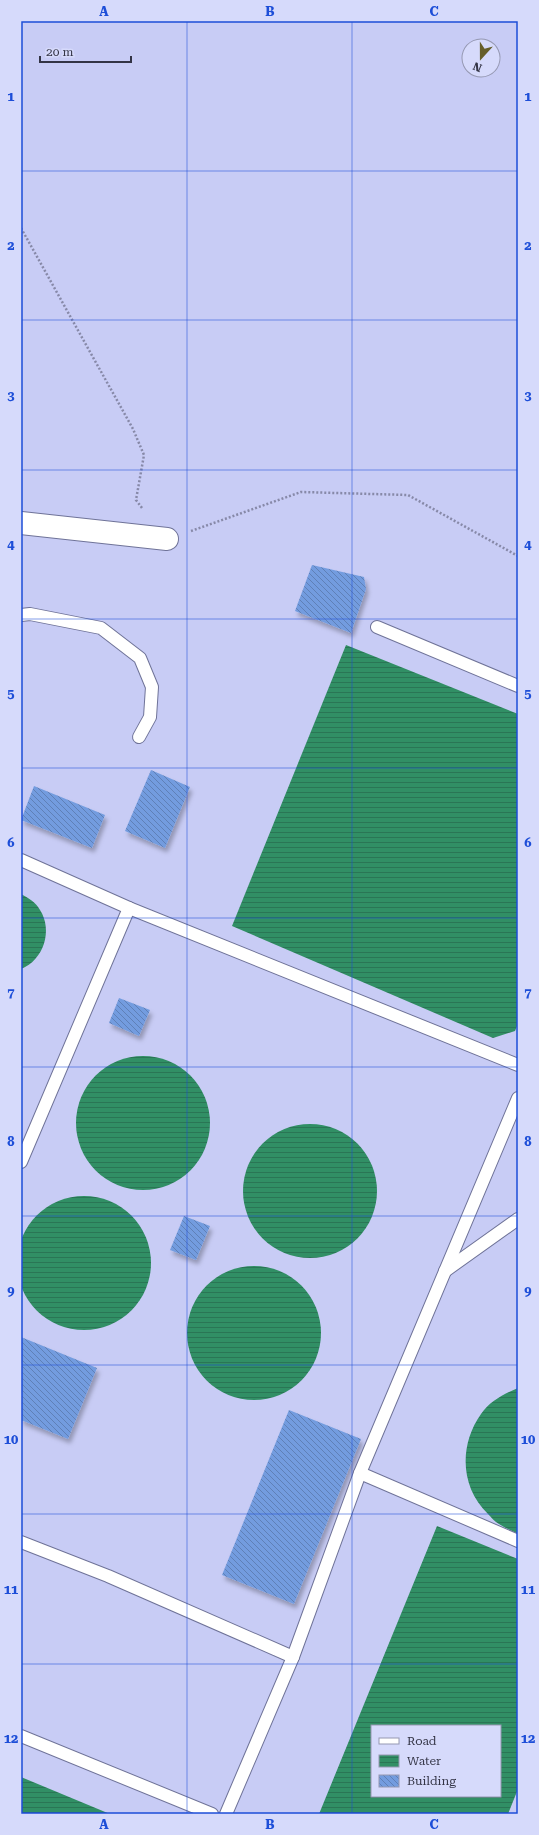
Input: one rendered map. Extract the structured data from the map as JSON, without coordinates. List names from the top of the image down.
{
  "legend": ["Road", "Water", "Building"],
  "scale_bar": "20 m",
  "north": "bottom",
  "grid": {
    "columns": ["A", "B", "C"],
    "rows": [
      "1",
      "2",
      "3",
      "4",
      "5",
      "6",
      "7",
      "8",
      "9",
      "10",
      "11",
      "12"
    ]
  }
}
